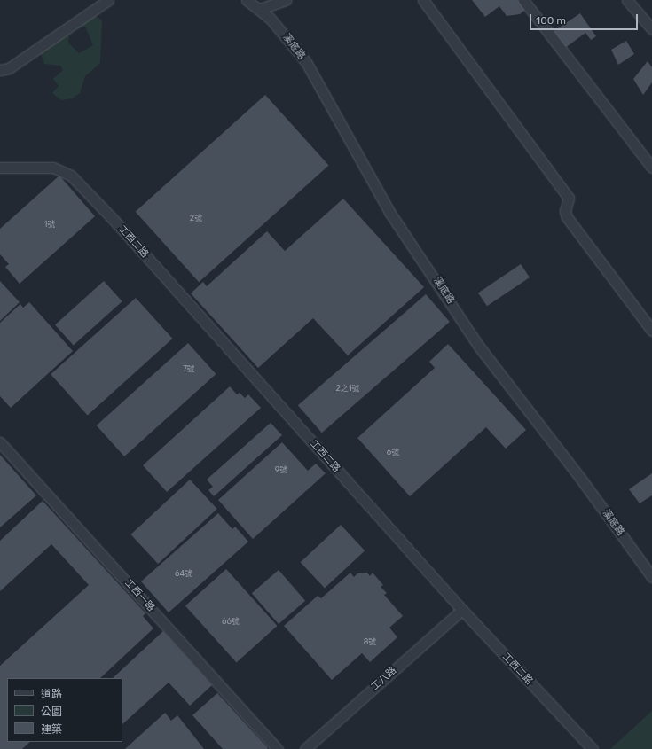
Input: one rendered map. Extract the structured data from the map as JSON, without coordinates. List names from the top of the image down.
{
  "streets": {
    "street": [
      "溪底路",
      "工西二路",
      "工西一路",
      "工八路"
    ]
  },
  "crossings": [
    ["工西二路", "工八路"]
  ],
  "house_numbers": [
    "2號",
    "1號",
    "7號",
    "2之1號",
    "6號",
    "9號",
    "64號",
    "66號",
    "8號"
  ],
  "legend": ["道路", "公園", "建築"],
  "scale_bar": "100 m"
}
